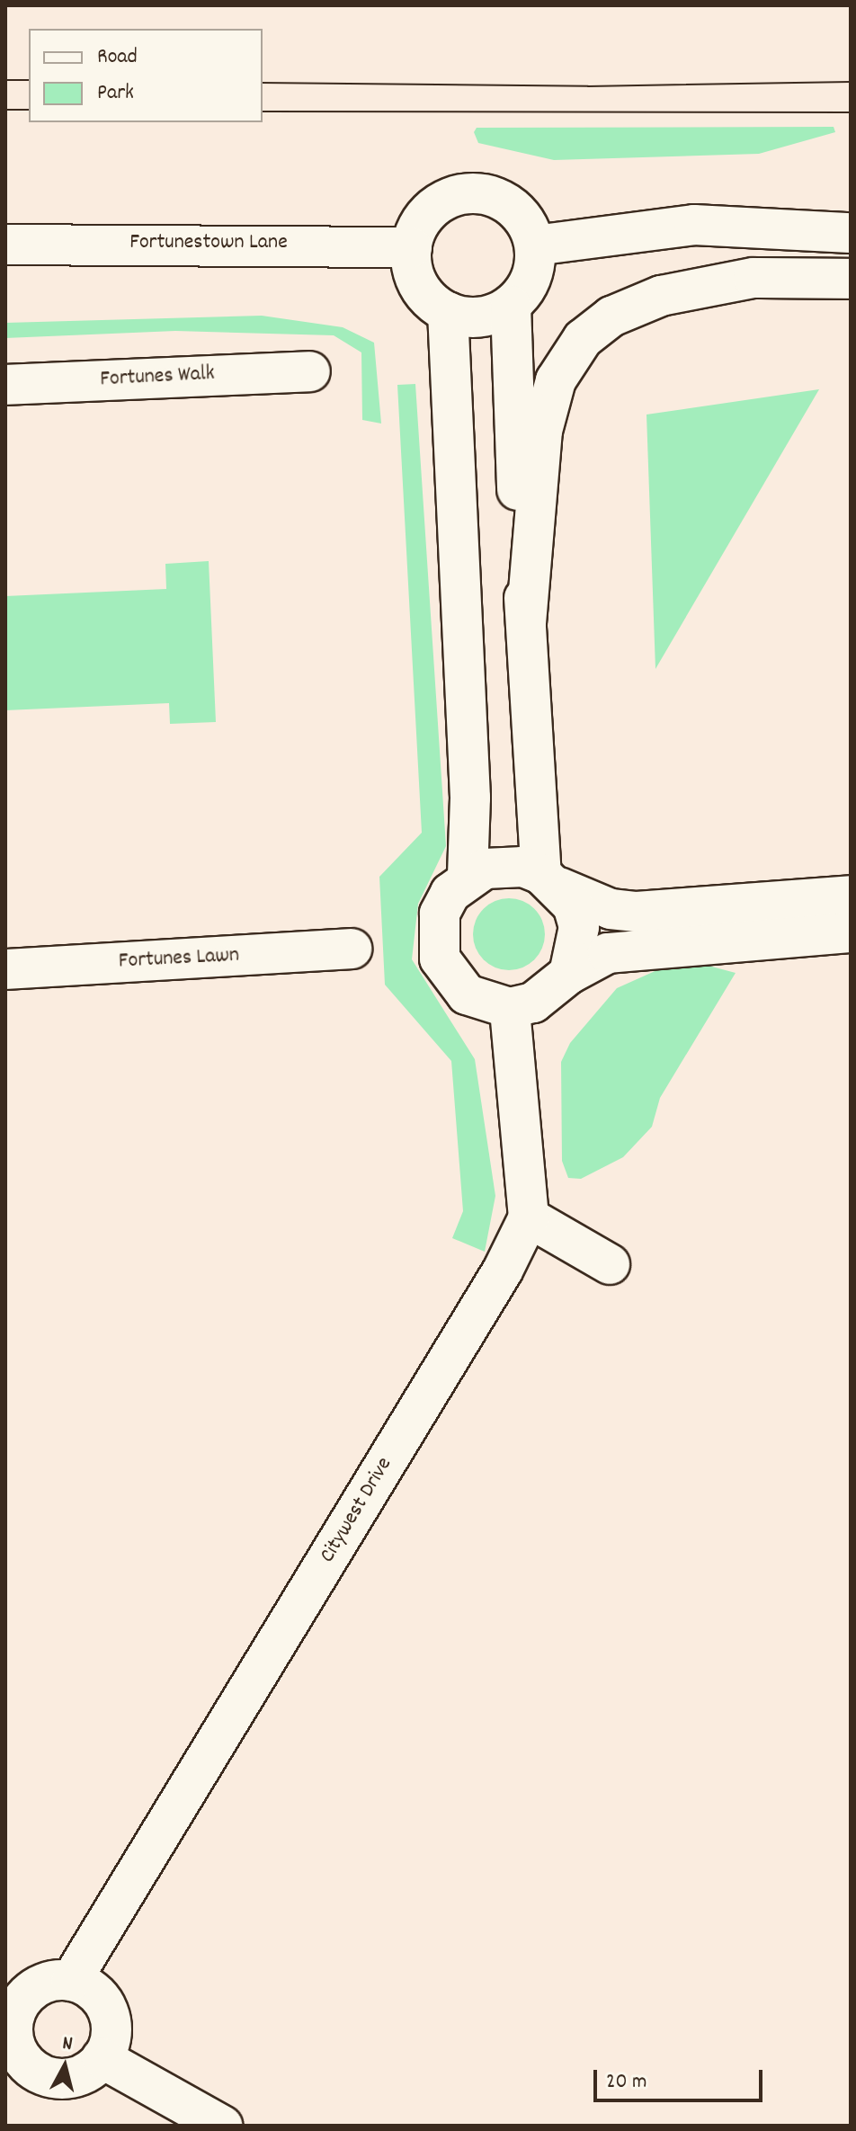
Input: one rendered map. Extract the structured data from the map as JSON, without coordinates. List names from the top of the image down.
{
  "streets": {
    "street": [
      "Fortunestown Lane",
      "Fortunes Walk",
      "Fortunes Lawn",
      "Citywest Drive"
    ]
  },
  "legend": ["Road", "Park"],
  "scale_bar": "20 m",
  "north": "top"
}
